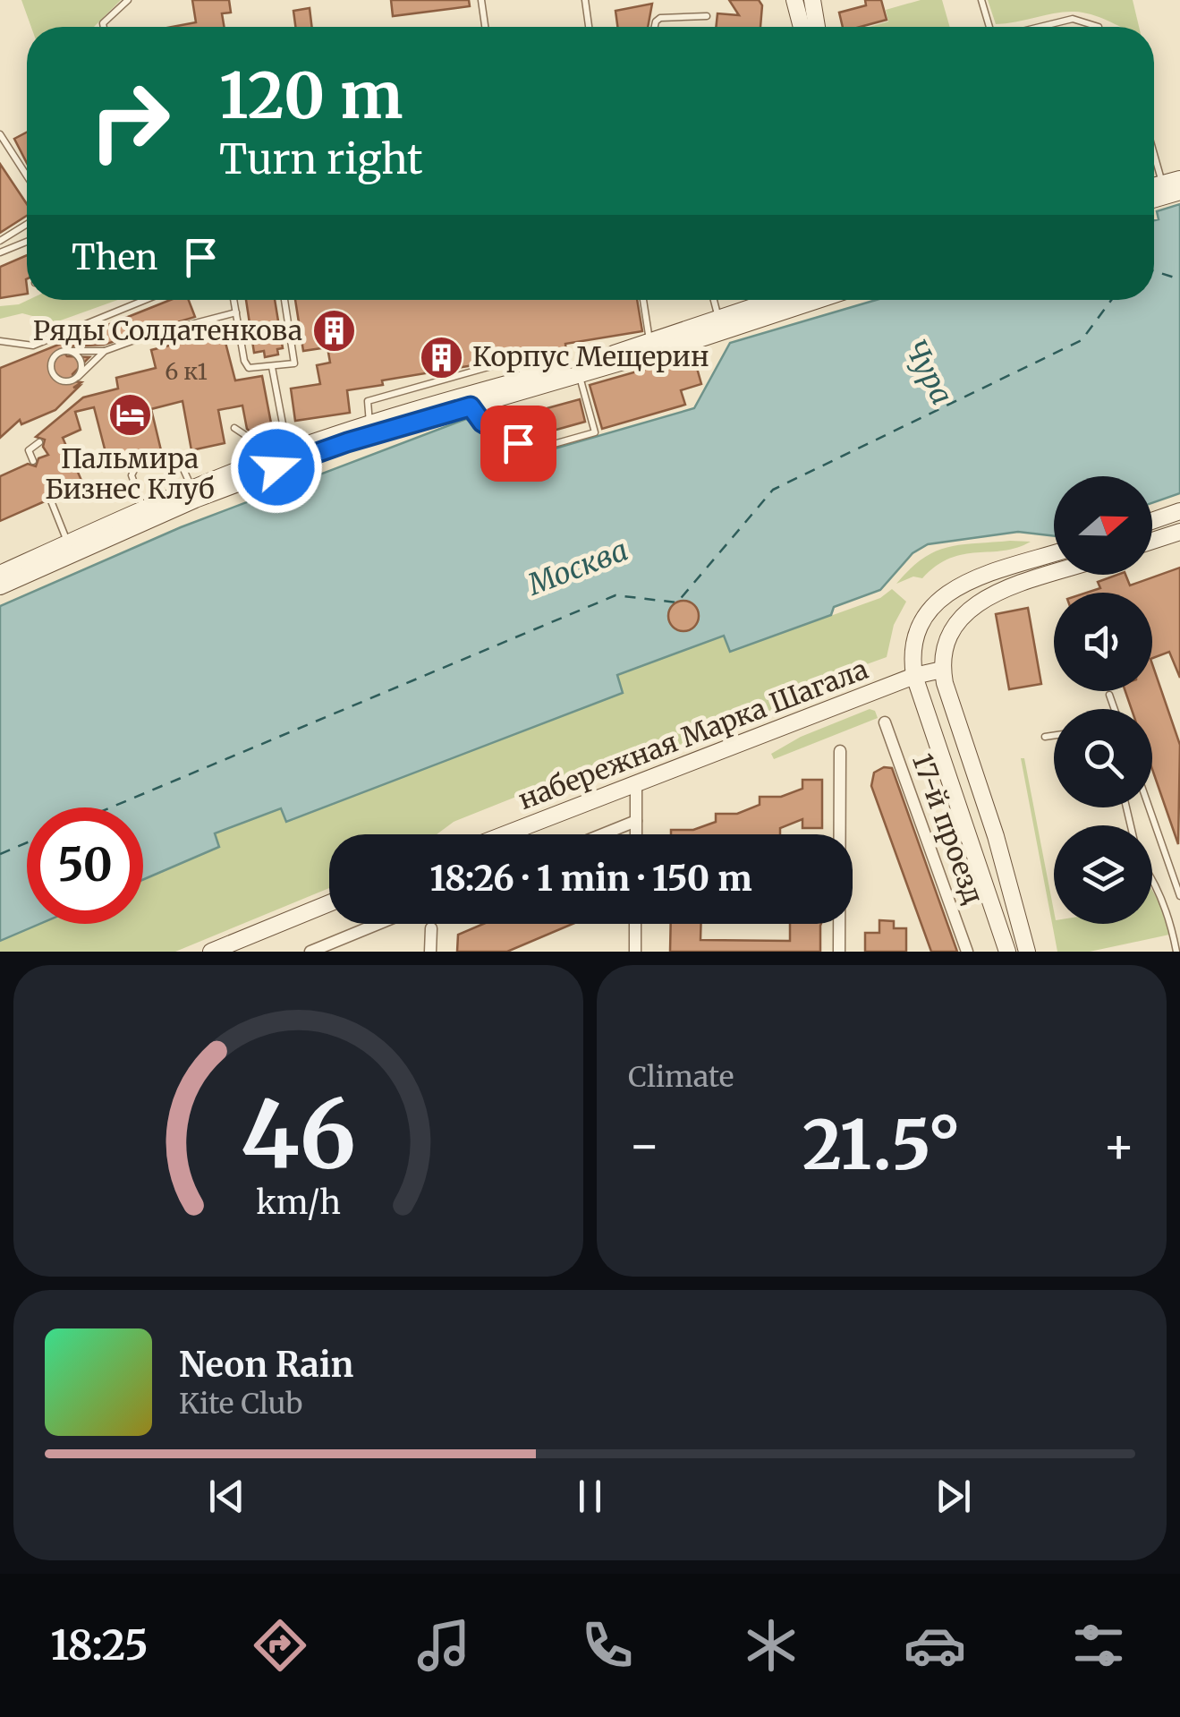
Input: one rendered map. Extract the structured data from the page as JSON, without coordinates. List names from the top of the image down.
{
  "streets": {
    "main road": ["набережная Марка Шагала"],
    "street": ["17-й проезд"]
  },
  "water": ["Чура", "Москва"],
  "places": {
    "building": ["Ряды Солдатенкова", "Корпус Мещерин"],
    "hotel": ["Пальмира Бизнес Клуб"]
  },
  "house_numbers": ["6 к1"],
  "north": "right",
  "page": {
    "turn": ["120 m", "Turn right"],
    "then": "Then",
    "limit": "50",
    "trip": "18:26 · 1 min · 150 m",
    "tile": "Climate",
    "heat": ["−", "21.5°", "+"],
    "song": ["Neon Rain", "Kite Club"],
    "tabs": "18:25",
    "gauge": ["46", "km/h"]
  }
}
